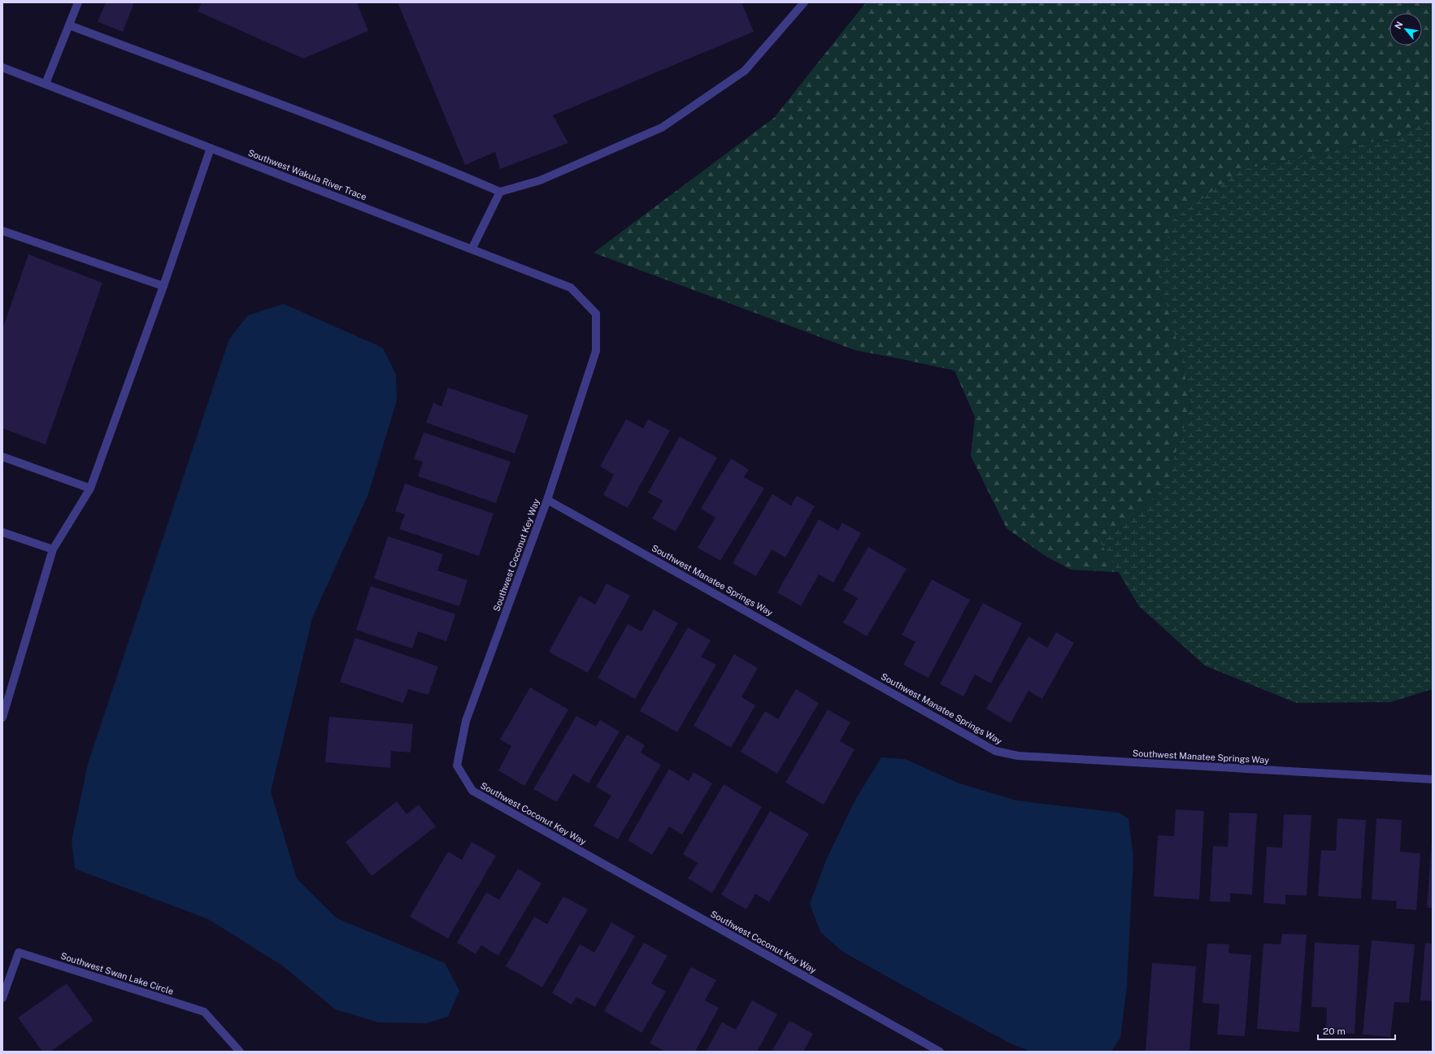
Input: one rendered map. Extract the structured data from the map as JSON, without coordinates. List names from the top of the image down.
{
  "streets": {
    "street": [
      "Southwest Wakula River Trace",
      "Southwest Coconut Key Way",
      "Southwest Manatee Springs Way",
      "Southwest Swan Lake Circle"
    ]
  },
  "crossings": [
    ["Southwest Wakula River Trace", "Southwest Coconut Key Way"],
    ["Southwest Coconut Key Way", "Southwest Manatee Springs Way"]
  ],
  "scale_bar": "20 m",
  "north": "top left"
}
